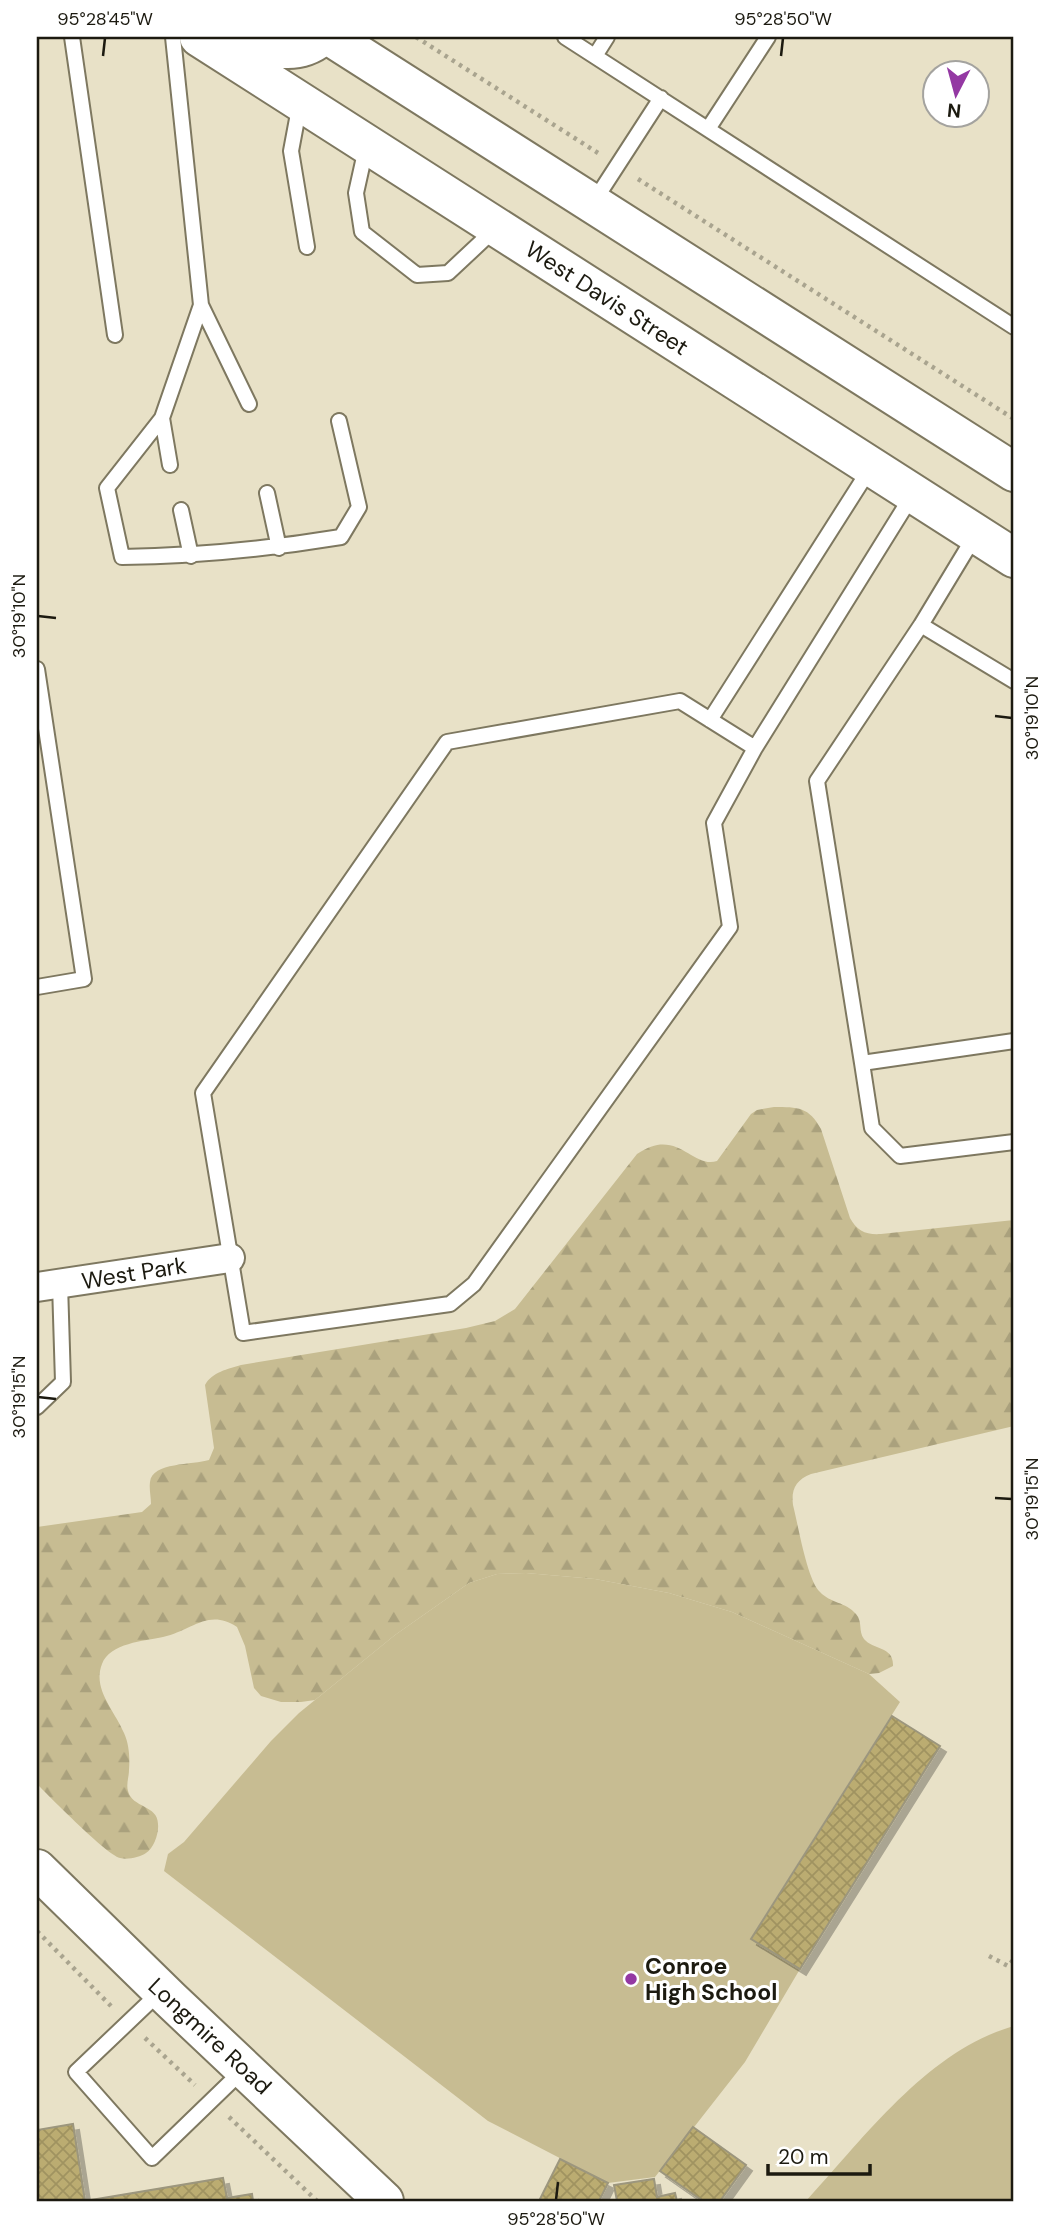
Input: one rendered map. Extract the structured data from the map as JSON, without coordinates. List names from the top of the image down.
{
  "streets": {
    "main road": ["West Davis Street", "Longmire Road"],
    "street": ["West Park"]
  },
  "places": ["Conroe High School"],
  "scale_bar": "20 m",
  "north": "bottom",
  "coordinates": [
    "95°28'45\"W",
    "95°28'50\"W",
    "30°19'10\"N",
    "30°19'15\"N"
  ]
}
